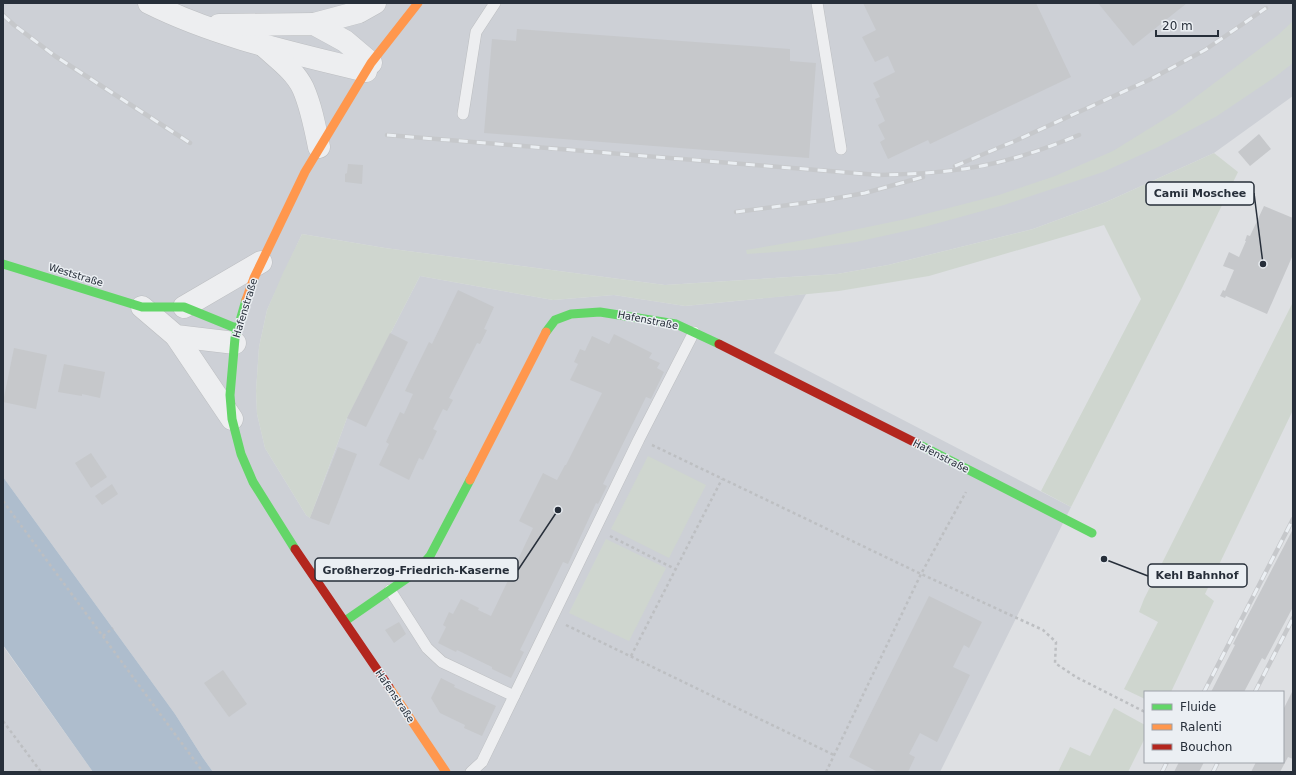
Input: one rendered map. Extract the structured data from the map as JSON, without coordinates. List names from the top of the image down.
{
  "streets": {
    "street": ["Weststraße", "Hafenstraße"]
  },
  "places": ["Camii Moschee", "Großherzog-Friedrich-Kaserne", "Kehl Bahnhof"],
  "legend": ["Fluide", "Ralenti", "Bouchon"],
  "scale_bar": "20 m"
}
